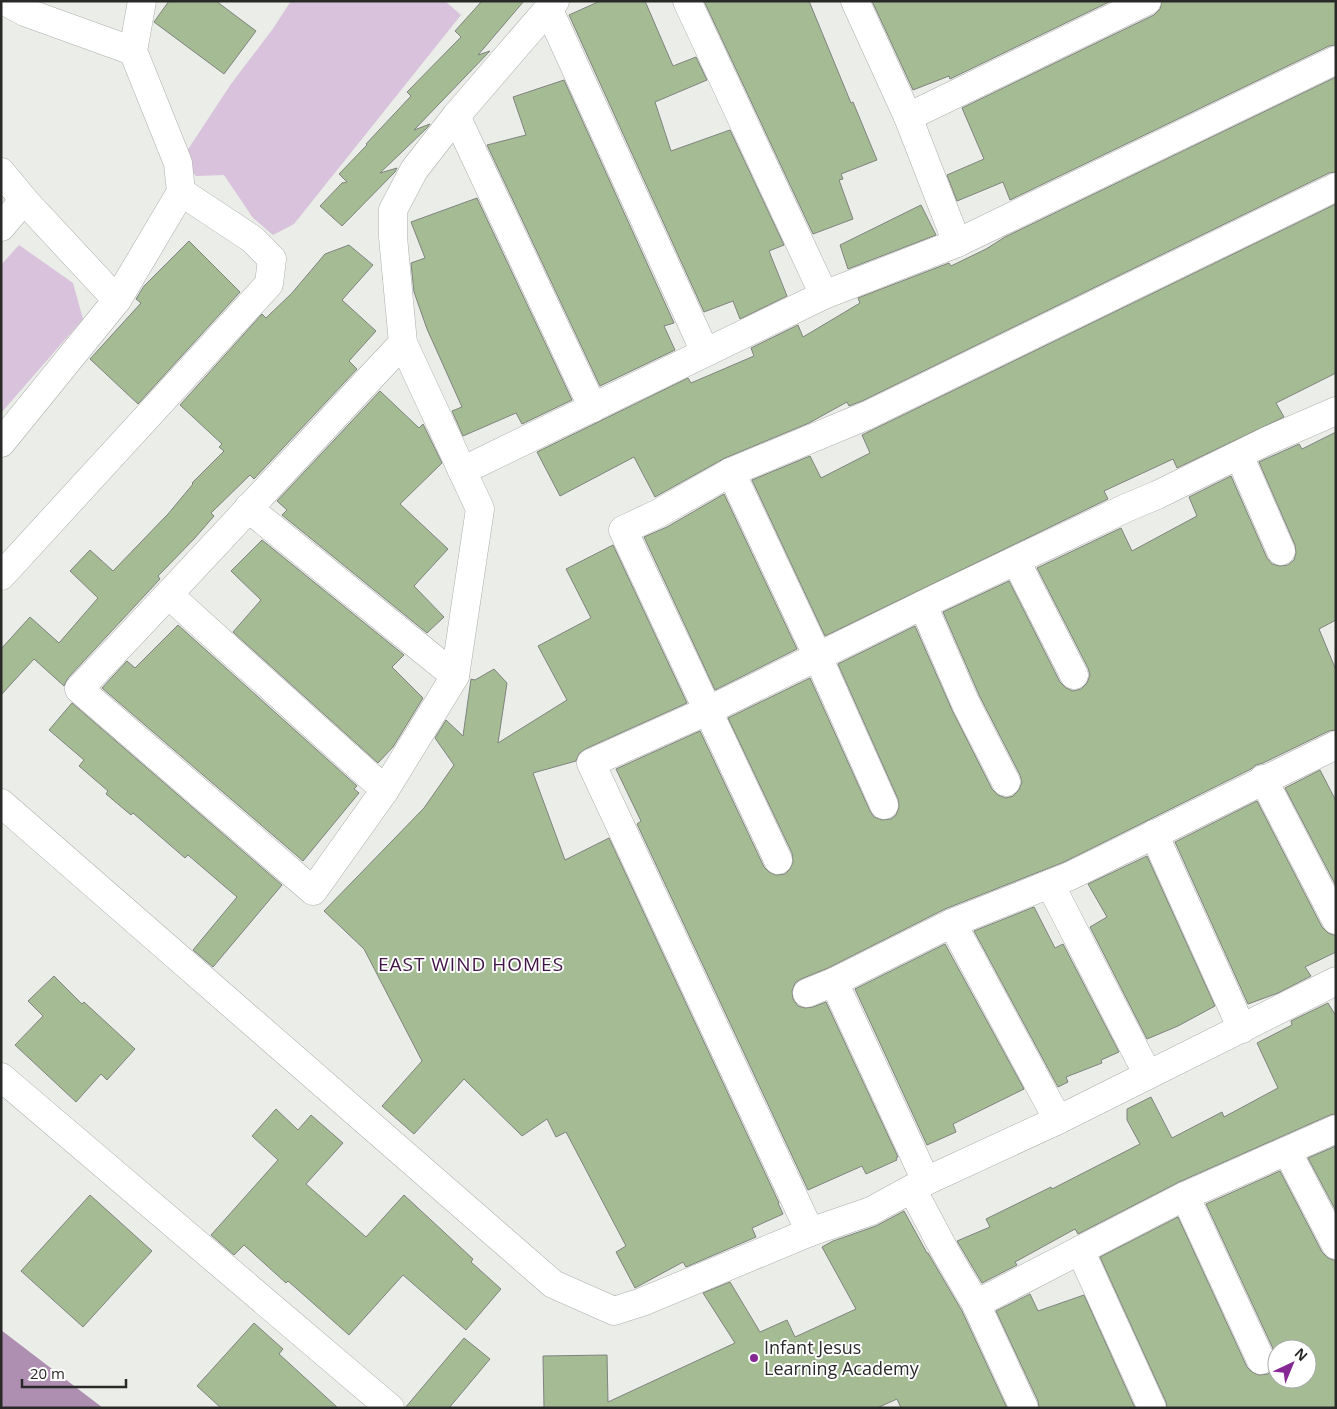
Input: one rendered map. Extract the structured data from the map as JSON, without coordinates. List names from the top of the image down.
{
  "districts": ["EAST WIND HOMES"],
  "places": ["Infant Jesus Learning Academy"],
  "scale_bar": "20 m",
  "north": "top right"
}
